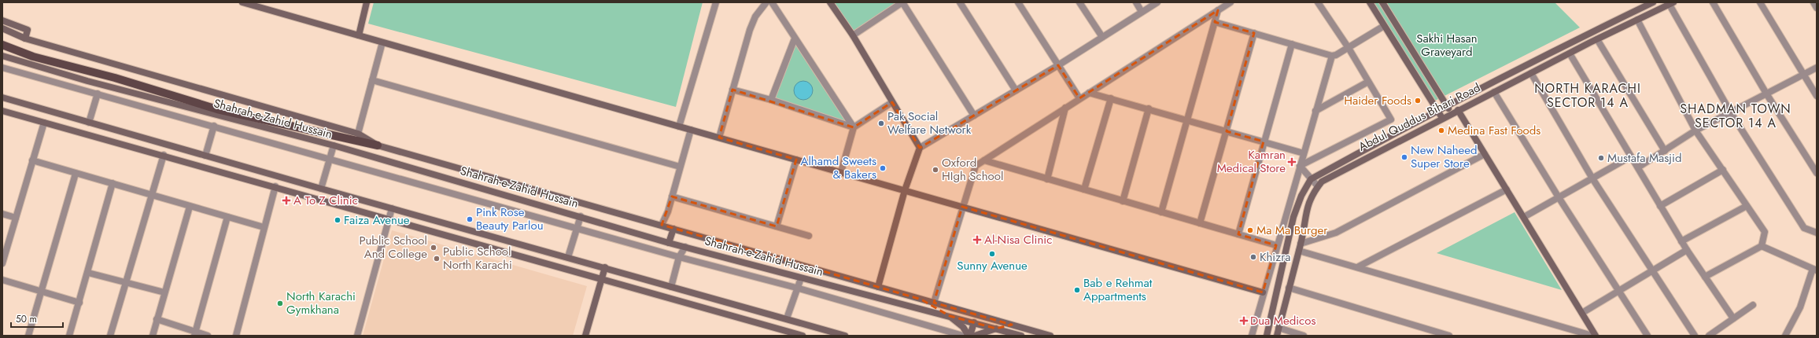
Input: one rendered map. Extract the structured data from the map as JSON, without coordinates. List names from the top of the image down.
{
  "streets": {
    "street": ["Abdul Quddus Bihari Road", "Shahrah-e-Zahid Hussain"]
  },
  "districts": ["NORTH KARACHI SECTOR 14 A", "SHADMAN TOWN SECTOR 14 A"],
  "parks": ["Sakhi Hasan Graveyard"],
  "places": {
    "other": [
      "Haider Foods",
      "Pak Social Welfare Network",
      "Medina Fast Foods",
      "New Naheed Super Store",
      "Mustafa Masjid",
      "Alhamd Sweets & Bakers",
      "Oxford HIgh School",
      "Pink Rose Beauty Parlou",
      "Faiza Avenue",
      "Ma Ma Burger",
      "Public School And College",
      "Sunny Avenue",
      "Khizra",
      "Public School North Karachi",
      "Bab e Rehmat Appartments",
      "North Karachi Gymkhana"
    ],
    "health": [
      "Kamran Medical Store",
      "A To Z Clinic",
      "Al-Nisa Clinic",
      "Dua Medicos"
    ]
  },
  "scale_bar": "50 m"
}
